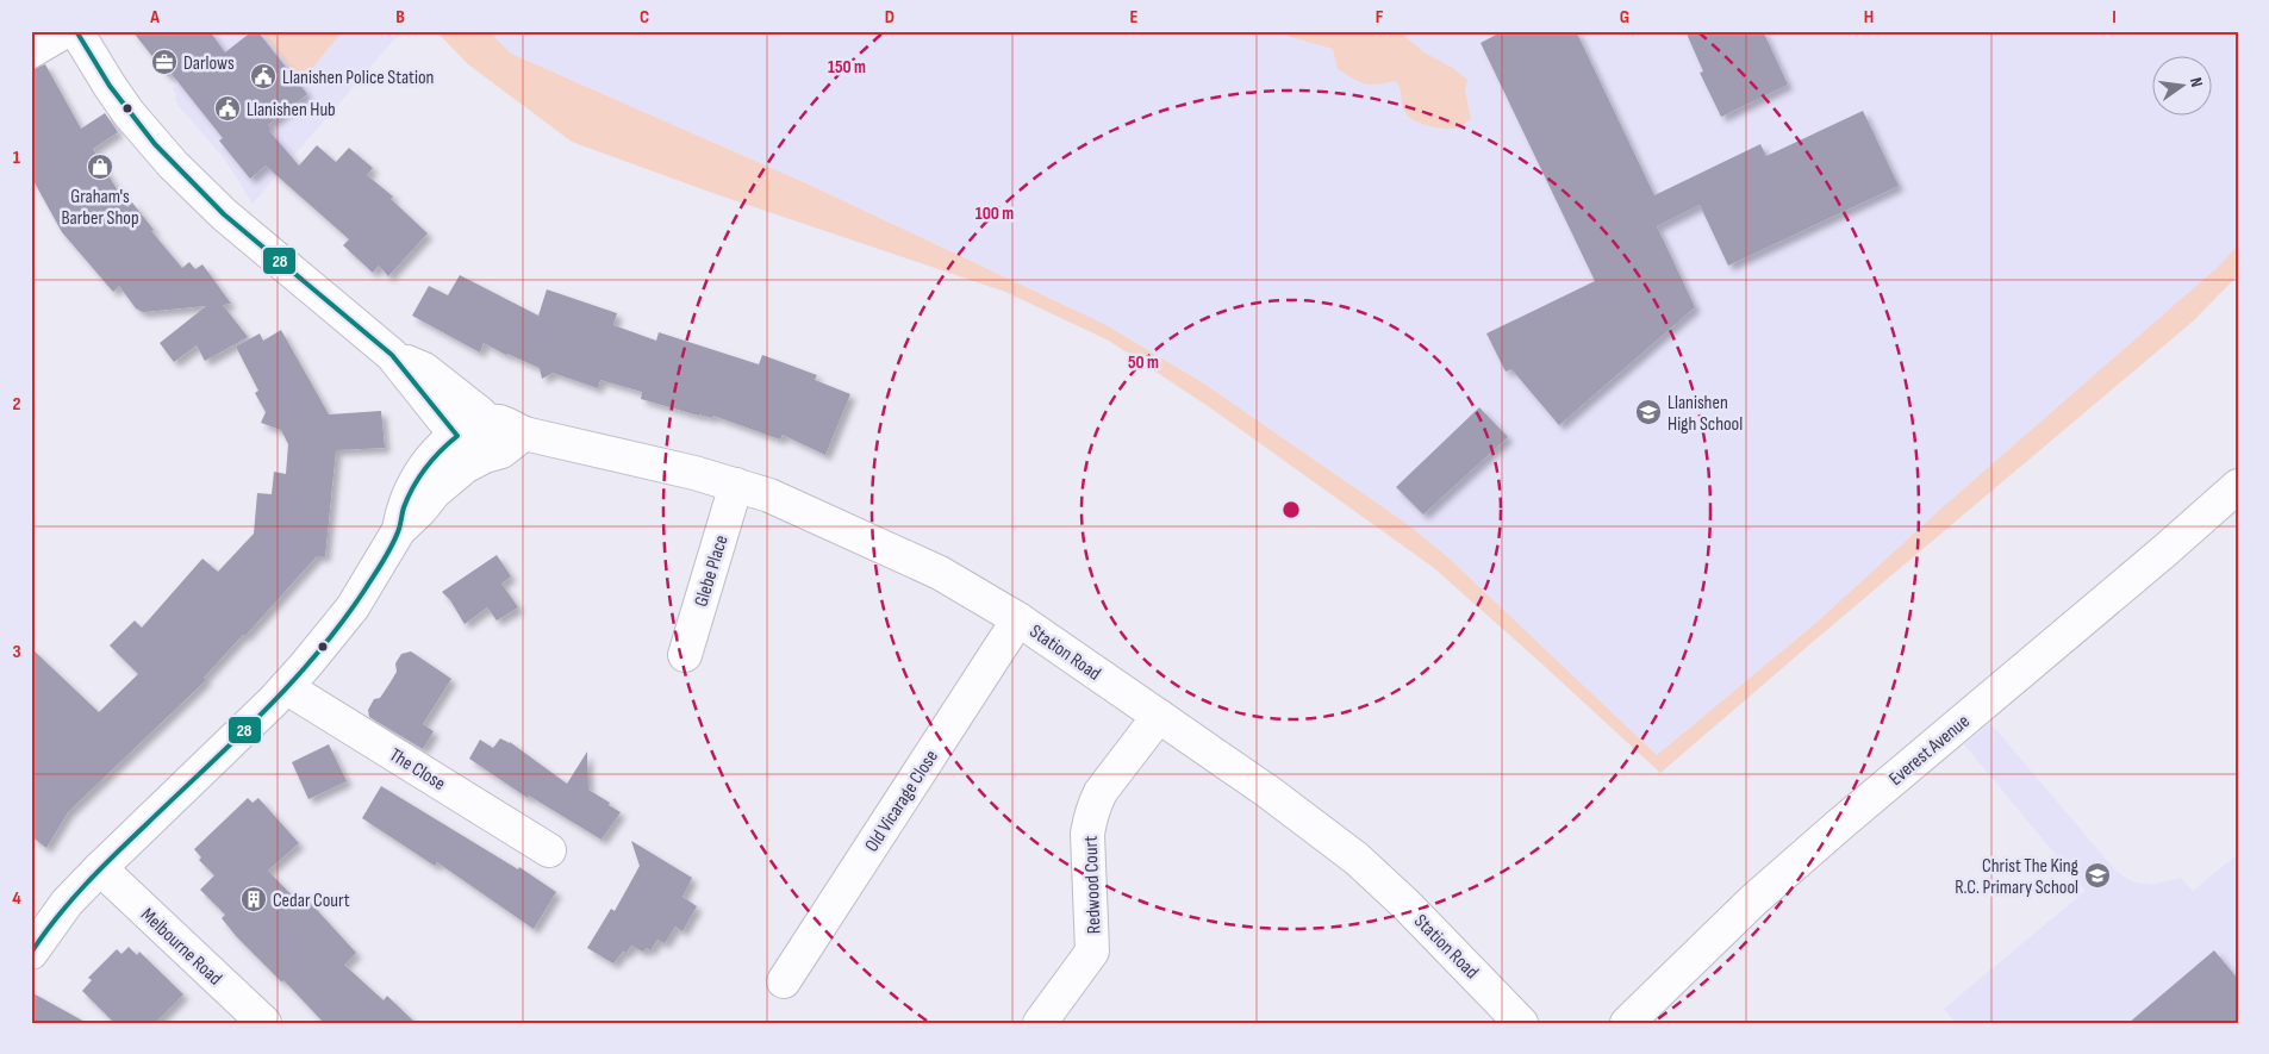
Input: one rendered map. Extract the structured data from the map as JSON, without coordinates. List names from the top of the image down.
{
  "streets": {
    "street": [
      "Glebe Place",
      "Station Road",
      "Everest Avenue",
      "The Close",
      "Old Vicarage Close",
      "Redwood Court",
      "Melbourne Road"
    ]
  },
  "crossings": [
    ["Glebe Place", "Station Road"],
    ["Station Road", "Old Vicarage Close"],
    ["Station Road", "Redwood Court"]
  ],
  "places": {
    "office": ["Darlows"],
    "public building": ["Llanishen Police Station", "Llanishen Hub"],
    "shop": ["Graham's Barber Shop"],
    "school or university": ["Llanishen High School", "Christ The King R.C. Primary School"],
    "building": ["Cedar Court"]
  },
  "lines": ["transit line 28"],
  "north": "right",
  "grid": {
    "columns": [
      "A",
      "B",
      "C",
      "D",
      "E",
      "F",
      "G",
      "H",
      "I"
    ],
    "rows": [
      "1",
      "2",
      "3",
      "4"
    ]
  },
  "rings": ["150 m", "100 m", "50 m"]
}
